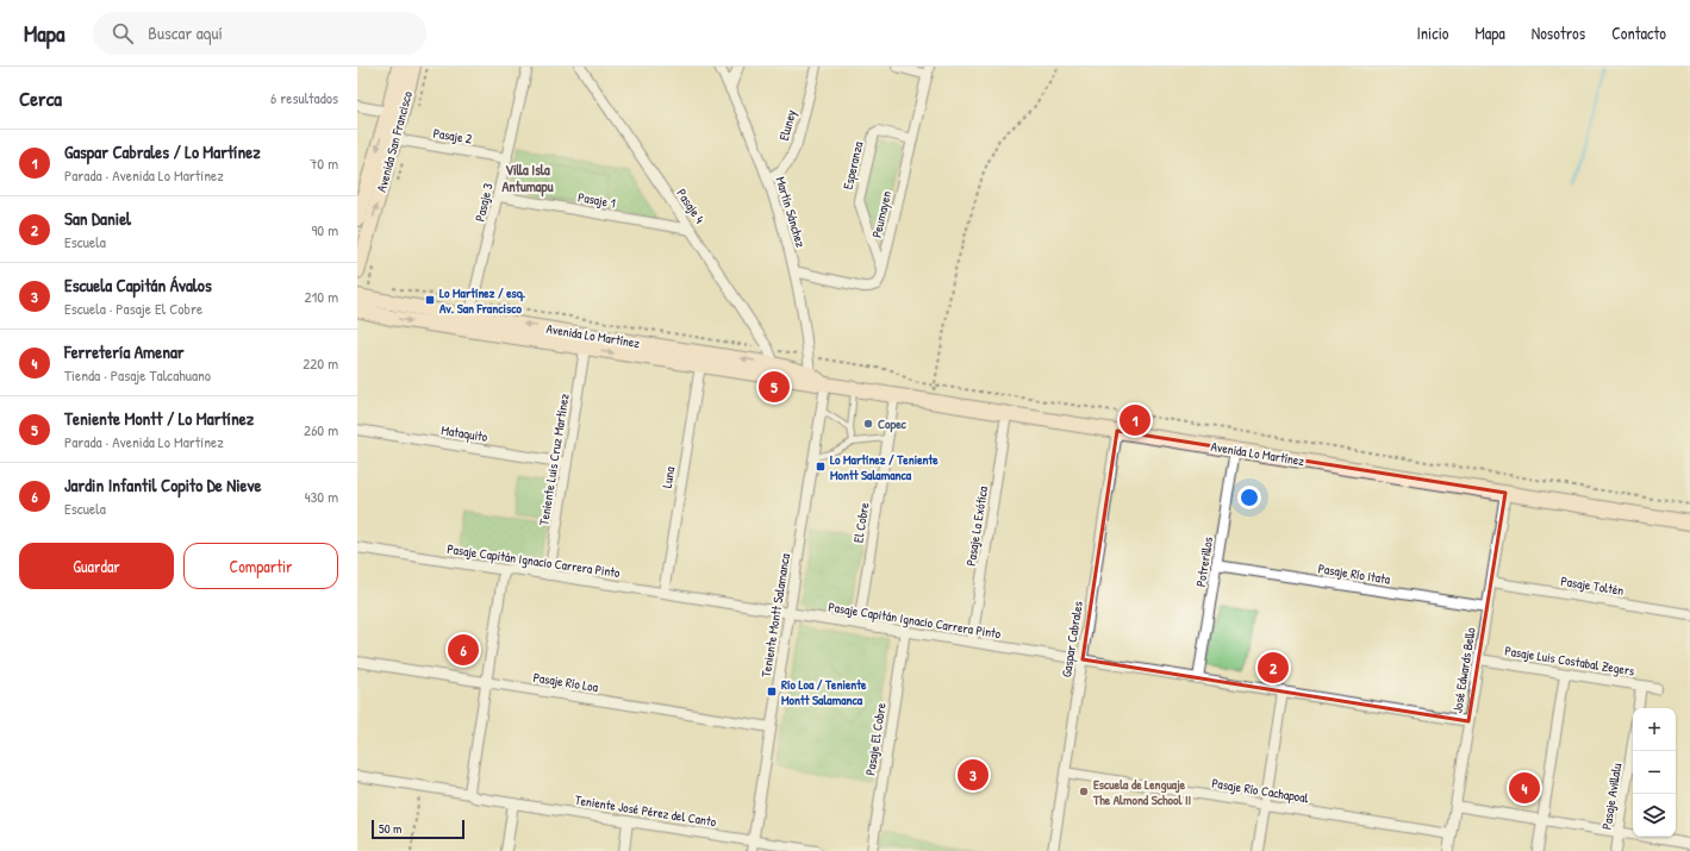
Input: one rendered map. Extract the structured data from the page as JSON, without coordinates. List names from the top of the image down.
{
  "streets": {
    "main road": ["Avenida San Francisco", "Avenida Lo Martínez"],
    "street": [
      "Eluney",
      "Pasaje 2",
      "Esperanza",
      "Pasaje 1",
      "Pasaje 3",
      "Pasaje 4",
      "Martín Sánchez",
      "Peumayen",
      "Mataquito",
      "Teniente Luis Cruz Martínez",
      "Luna",
      "El Cobre",
      "Pasaje La Exótica",
      "Pasaje Capitán Ignacio Carrera Pinto",
      "Potrerillos",
      "Pasaje Río Itata",
      "Pasaje Toltén",
      "Teniente Montt Salamanca",
      "Gaspar Cabrales",
      "Pasaje Luis Costabal Zegers",
      "José Edwards Bello",
      "Pasaje Río Loa",
      "Pasaje El Cobre",
      "Pasaje Río Cachapoal",
      "Pasaje Avillalu",
      "Teniente José Pérez del Canto"
    ]
  },
  "crossings": [
    ["Eluney", "Martín Sánchez"],
    ["Pasaje 2", "Avenida San Francisco"],
    ["Pasaje 2", "Pasaje 3"],
    ["Esperanza", "Peumayen"],
    ["Pasaje 1", "Pasaje 3"],
    ["Pasaje 1", "Pasaje 4"],
    ["Pasaje 3", "Avenida Lo Martínez"],
    ["Pasaje 4", "Avenida Lo Martínez"],
    ["Martín Sánchez", "Peumayen"],
    ["Martín Sánchez", "Avenida Lo Martínez"],
    ["Avenida Lo Martínez", "Teniente Luis Cruz Martínez"],
    ["Avenida Lo Martínez", "Luna"],
    ["Avenida Lo Martínez", "El Cobre"],
    ["Avenida Lo Martínez", "Pasaje La Exótica"],
    ["Avenida Lo Martínez", "Potrerillos"],
    ["Avenida Lo Martínez", "Teniente Montt Salamanca"],
    ["Avenida Lo Martínez", "Gaspar Cabrales"],
    ["Avenida Lo Martínez", "José Edwards Bello"],
    ["Mataquito", "Teniente Luis Cruz Martínez"],
    ["Teniente Luis Cruz Martínez", "Pasaje Capitán Ignacio Carrera Pinto"],
    ["Luna", "Pasaje Capitán Ignacio Carrera Pinto"],
    ["El Cobre", "Pasaje Capitán Ignacio Carrera Pinto"],
    ["Pasaje La Exótica", "Pasaje Capitán Ignacio Carrera Pinto"],
    ["Pasaje Capitán Ignacio Carrera Pinto", "Potrerillos"],
    ["Pasaje Capitán Ignacio Carrera Pinto", "Teniente Montt Salamanca"],
    ["Pasaje Capitán Ignacio Carrera Pinto", "Gaspar Cabrales"],
    ["Pasaje Capitán Ignacio Carrera Pinto", "José Edwards Bello"],
    ["Pasaje Capitán Ignacio Carrera Pinto", "Pasaje El Cobre"],
    ["Potrerillos", "Pasaje Río Itata"],
    ["Pasaje Río Itata", "José Edwards Bello"],
    ["Pasaje Toltén", "José Edwards Bello"],
    ["Teniente Montt Salamanca", "Pasaje Río Loa"],
    ["Teniente Montt Salamanca", "Teniente José Pérez del Canto"],
    ["Gaspar Cabrales", "Pasaje Río Cachapoal"],
    ["Pasaje Luis Costabal Zegers", "José Edwards Bello"],
    ["José Edwards Bello", "Pasaje Río Cachapoal"]
  ],
  "districts": ["Villa Isla Antumapu"],
  "places": {
    "transit": ["Lo Martínez / esq. Av. San Francisco", "Lo Martínez / Teniente Montt Salamanca", "Río Loa / Teniente Montt Salamanca"],
    "other": ["Copec", "Escuela de Lenguaje The Almond School II"]
  },
  "scale_bar": "50 m",
  "page": {
    "header": "Mapa",
    "search": "Buscar aquí",
    "nav": [
      "Inicio",
      "Mapa",
      "Nosotros",
      "Contacto"
    ],
    "heading": ["Cerca", "6 resultados"],
    "list": [
      {
        "mark": "1",
        "name": "Gaspar Cabrales / Lo Martínez",
        "note": "Parada · Avenida Lo Martínez",
        "value": "70 m"
      },
      {
        "mark": "2",
        "name": "San Daniel",
        "note": "Escuela",
        "value": "90 m"
      },
      {
        "mark": "3",
        "name": "Escuela Capitán Ávalos",
        "note": "Escuela · Pasaje El Cobre",
        "value": "210 m"
      },
      {
        "mark": "4",
        "name": "Ferretería Amenar",
        "note": "Tienda · Pasaje Talcahuano",
        "value": "220 m"
      },
      {
        "mark": "5",
        "name": "Teniente Montt / Lo Martínez",
        "note": "Parada · Avenida Lo Martínez",
        "value": "260 m"
      },
      {
        "mark": "6",
        "name": "Jardin Infantil Copito De Nieve",
        "note": "Escuela",
        "value": "430 m"
      }
    ],
    "pins": [
      "5",
      "1",
      "6",
      "2",
      "3",
      "4"
    ],
    "buttons": ["Guardar", "Compartir"],
    "map_buttons": ["+", "−"],
    "scale": "50 m"
  }
}
